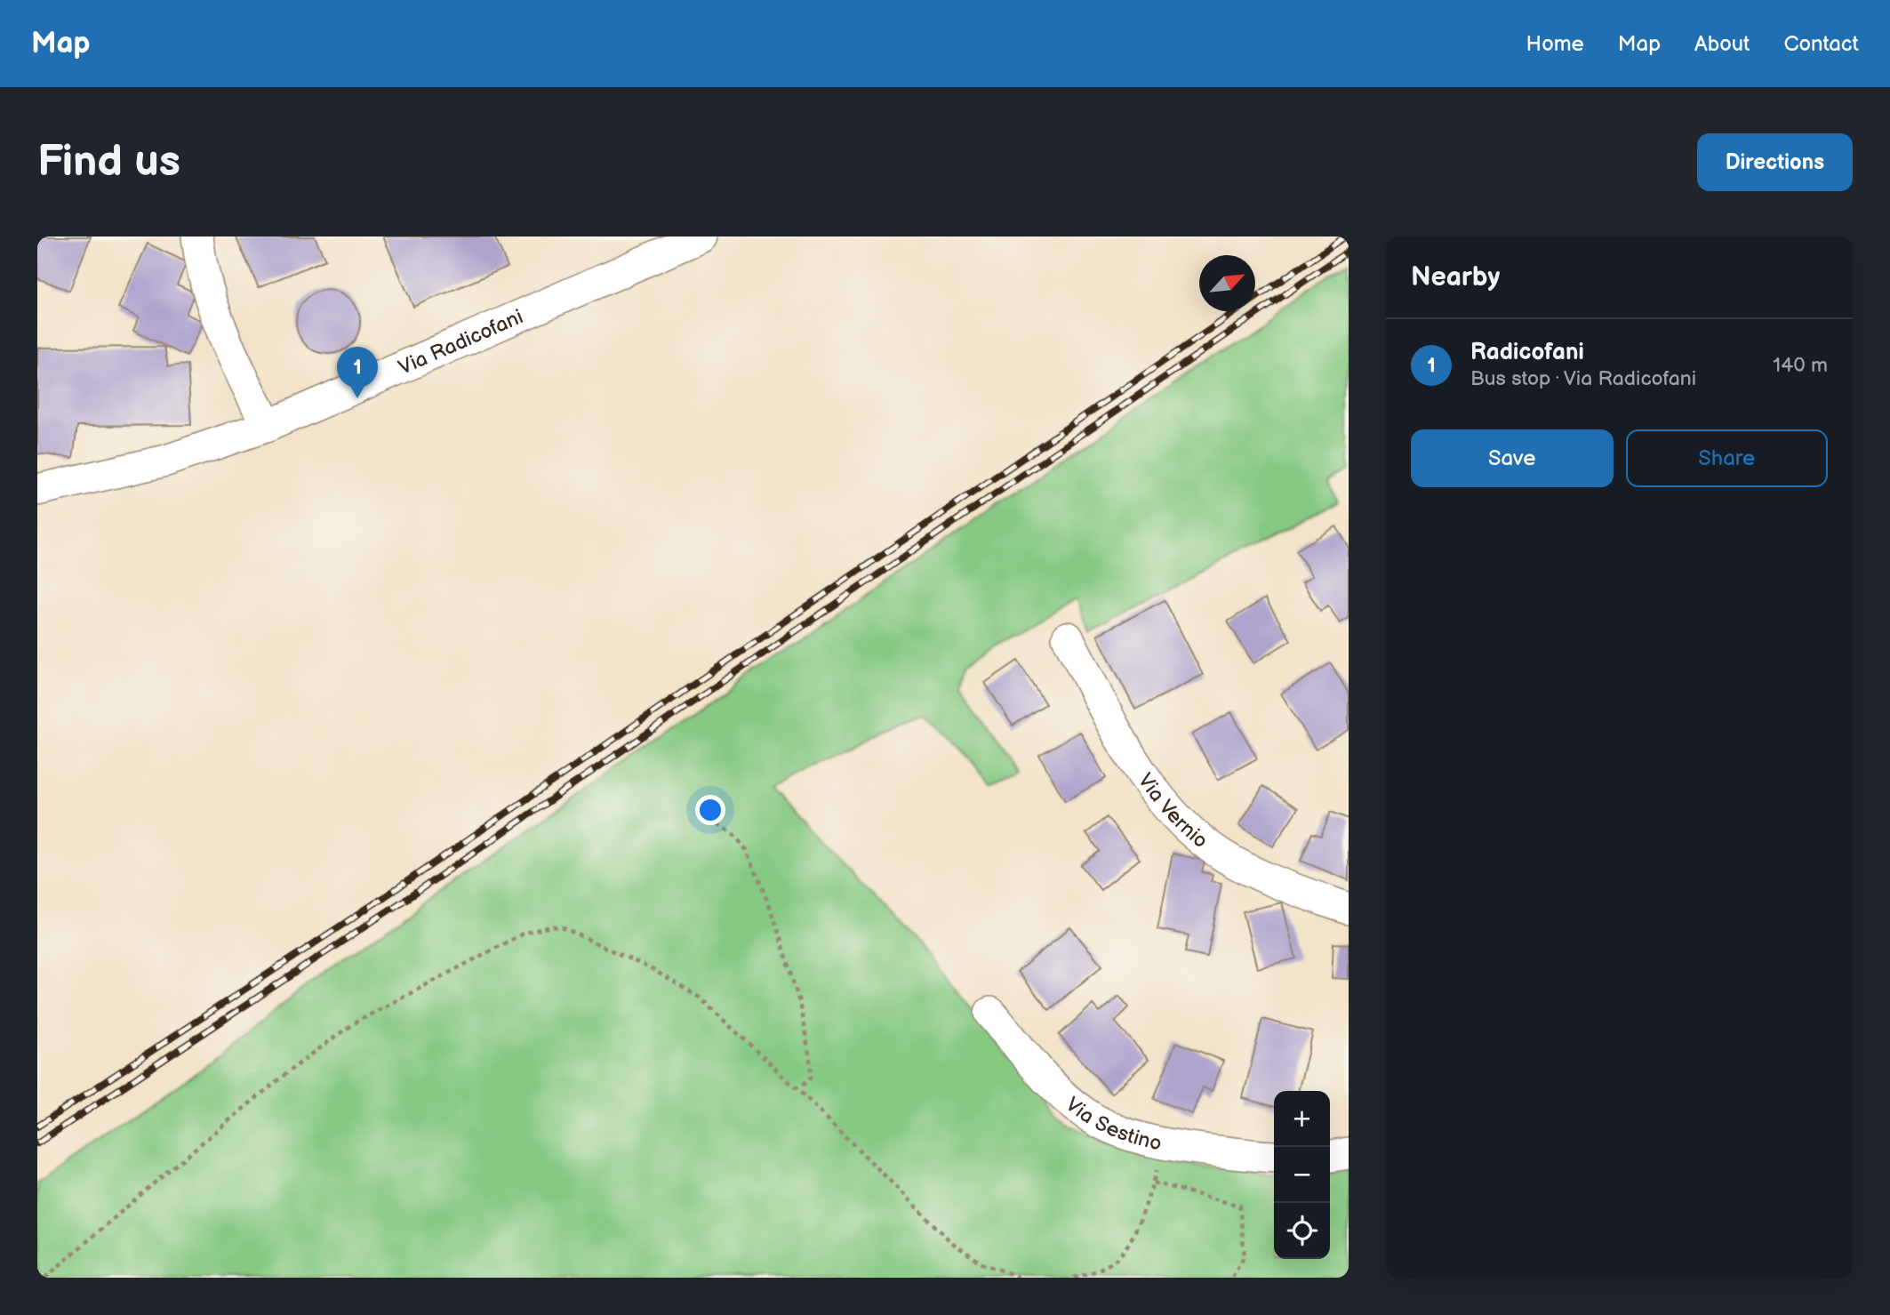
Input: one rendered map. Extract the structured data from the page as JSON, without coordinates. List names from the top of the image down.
{
  "streets": {
    "street": ["Via Radicofani", "Via Vernio", "Via Sestino"]
  },
  "north": "top right",
  "page": {
    "header": "Map",
    "nav": [
      "Home",
      "Map",
      "About",
      "Contact"
    ],
    "buttons": [
      "Directions",
      ["Save", "Share"]
    ],
    "title": "Find us",
    "heading": "Nearby",
    "list": [
      {
        "mark": "1",
        "name": "Radicofani",
        "note": "Bus stop · Via Radicofani",
        "value": "140 m"
      }
    ],
    "pins": "1",
    "map_buttons": ["+", "−"]
  }
}
